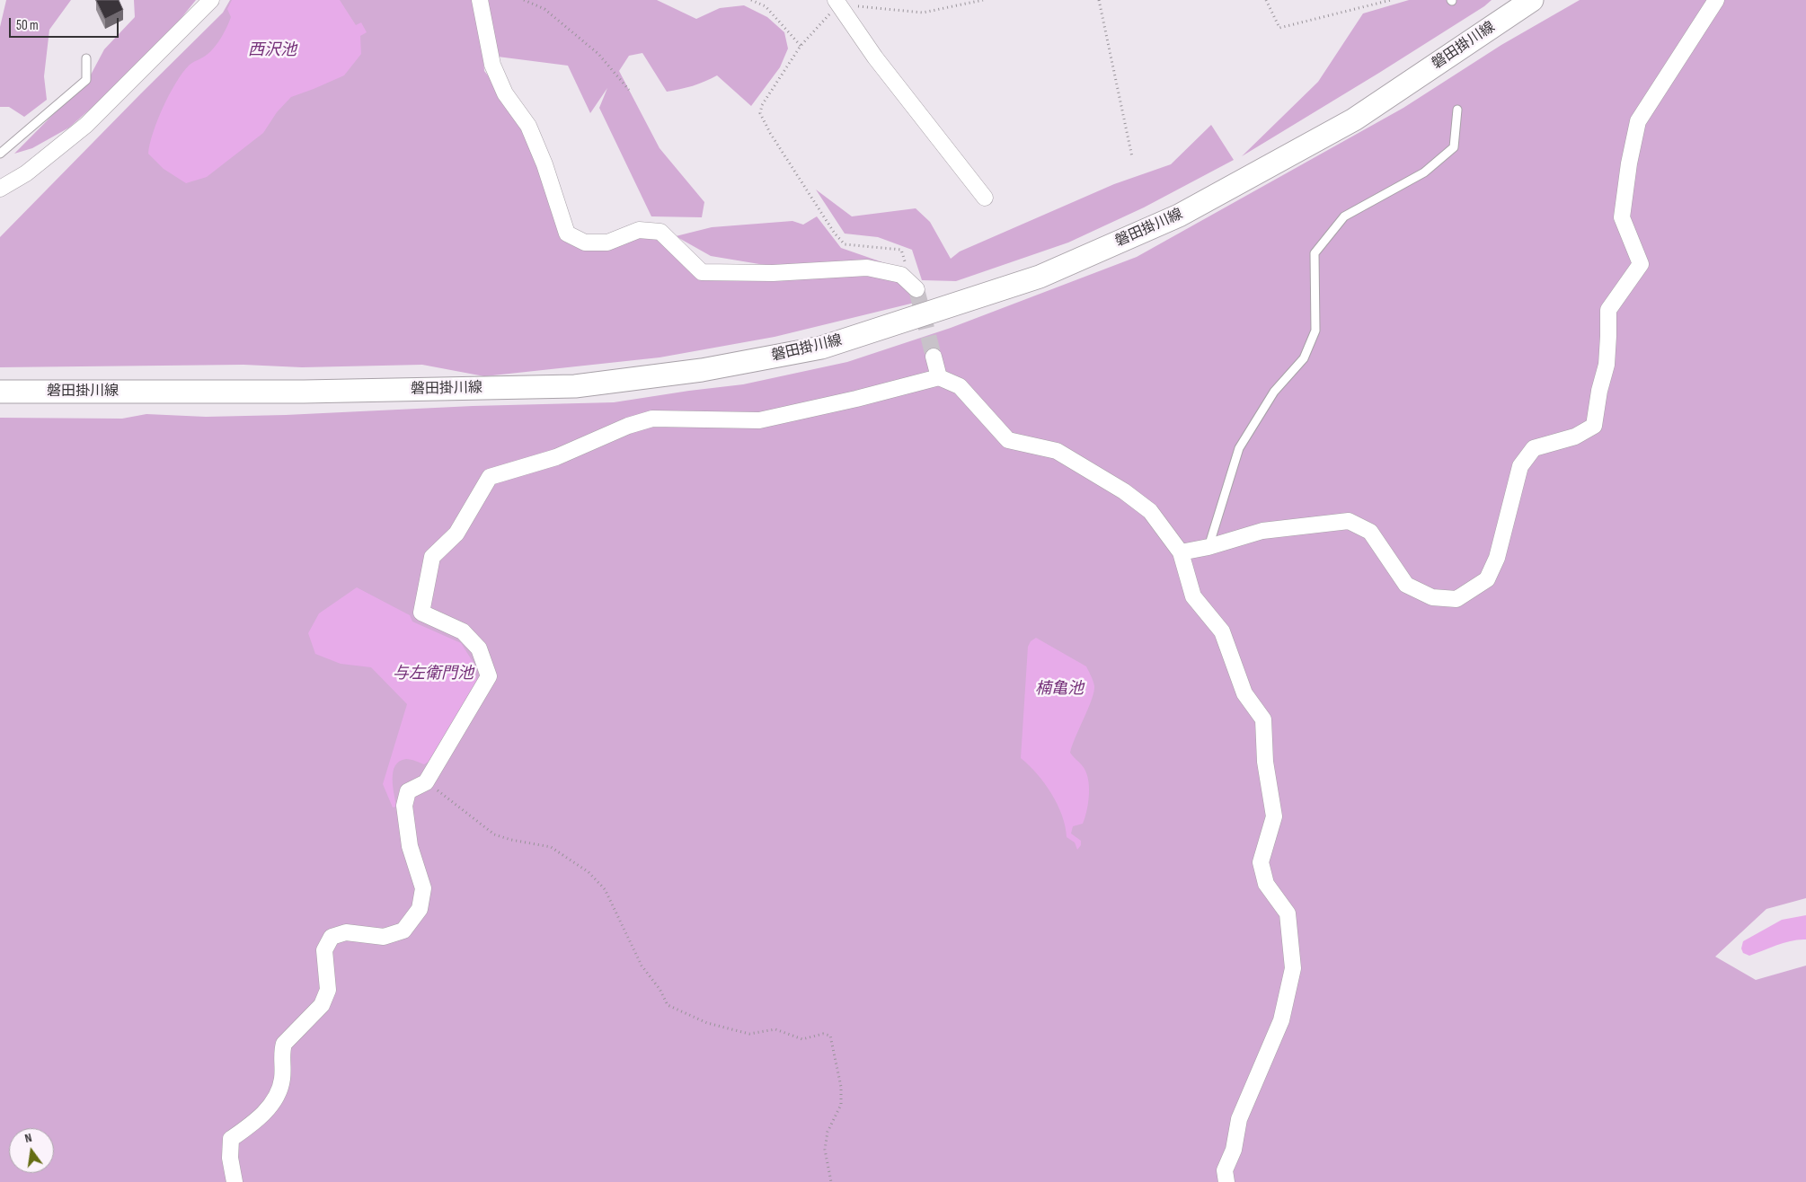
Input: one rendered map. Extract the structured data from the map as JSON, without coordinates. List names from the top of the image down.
{
  "streets": {
    "main road": ["磐田掛川線"]
  },
  "water": ["西沢池", "与左衛門池", "楠亀池"],
  "scale_bar": "50 m",
  "north": "top"
}
